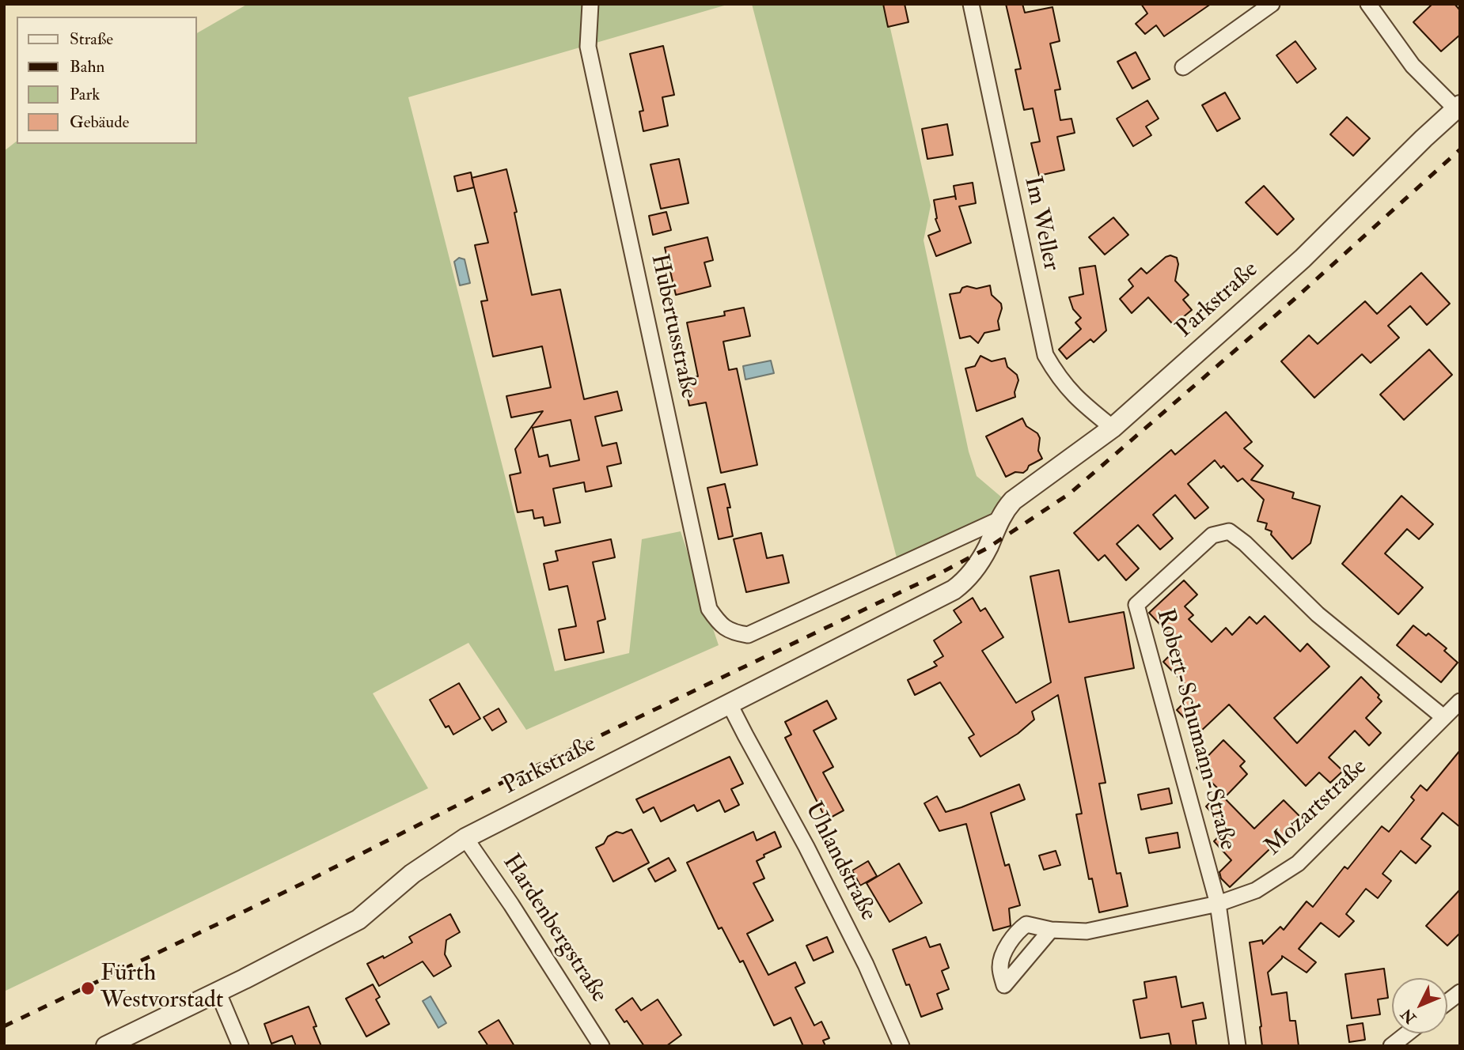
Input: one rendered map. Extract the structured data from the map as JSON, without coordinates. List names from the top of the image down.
{
  "streets": {
    "street": [
      "Im Weller",
      "Parkstraße",
      "Hubertusstraße",
      "Robert-Schumann-Straße",
      "Mozartstraße",
      "Uhlandstraße",
      "Hardenbergstraße"
    ]
  },
  "crossings": [
    ["Im Weller", "Parkstraße"],
    ["Parkstraße", "Hubertusstraße"],
    ["Parkstraße", "Uhlandstraße"],
    ["Parkstraße", "Hardenbergstraße"],
    ["Robert-Schumann-Straße", "Mozartstraße"]
  ],
  "places": ["Fürth Westvorstadt"],
  "legend": [
    "Straße",
    "Bahn",
    "Park",
    "Gebäude"
  ],
  "north": "bottom left"
}
